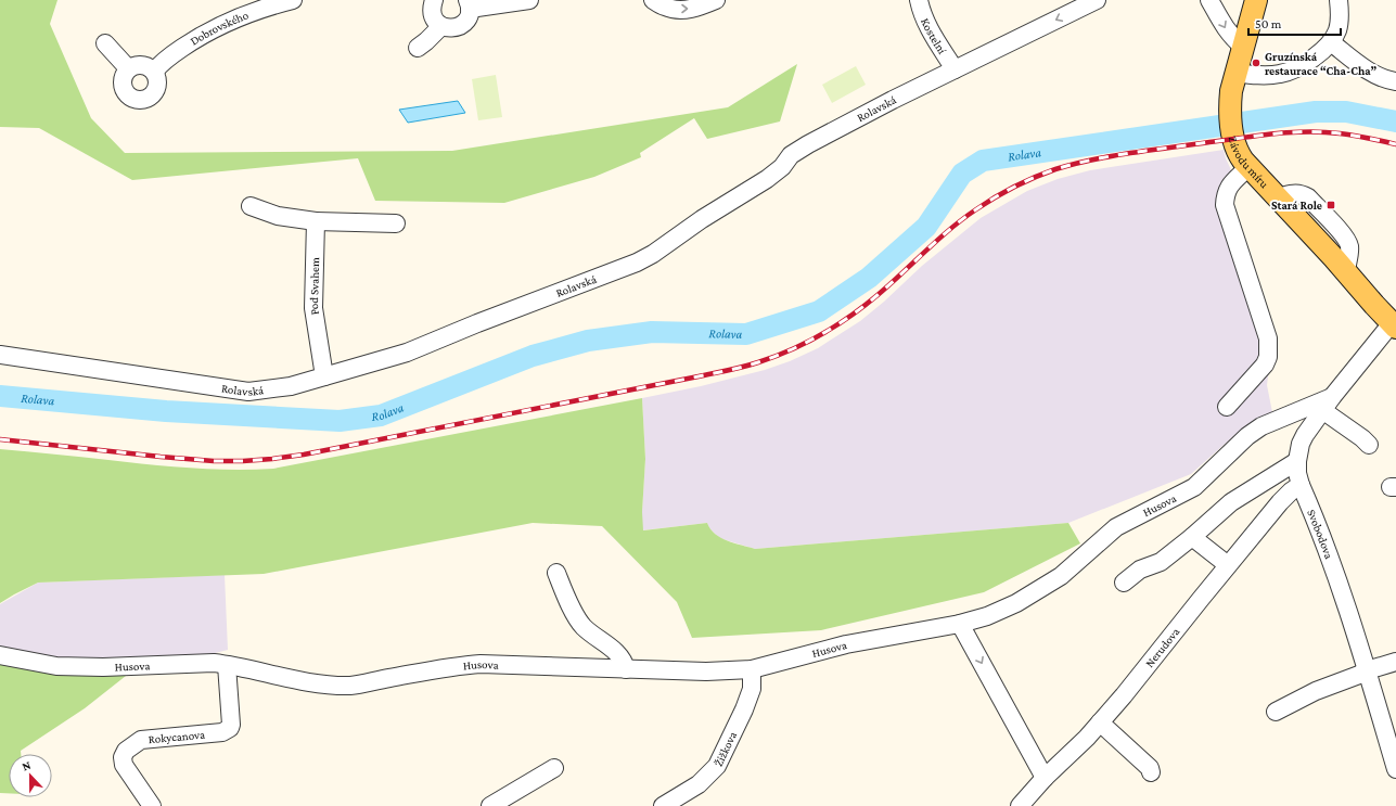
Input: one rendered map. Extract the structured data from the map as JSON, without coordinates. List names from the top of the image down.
{
  "streets": {
    "main road": ["Závodu míru"],
    "street": [
      "Dobrovského",
      "Kostelní",
      "Rolavská",
      "Pod Svahem",
      "Husova",
      "Svobodova",
      "Nerudova",
      "Rokycanova",
      "Žižkova"
    ]
  },
  "crossings": [
    ["Kostelní", "Rolavská"],
    ["Rolavská", "Pod Svahem"],
    ["Závodu míru", "Svobodova"],
    ["Husova", "Svobodova"],
    ["Husova", "Rokycanova"],
    ["Husova", "Žižkova"],
    ["Svobodova", "Nerudova"]
  ],
  "water": ["Rolava"],
  "places": {
    "other": ["Gruzínská restaurace “Cha-Cha”"],
    "transit": ["Stará Role"]
  },
  "scale_bar": "50 m",
  "north": "top"
}
